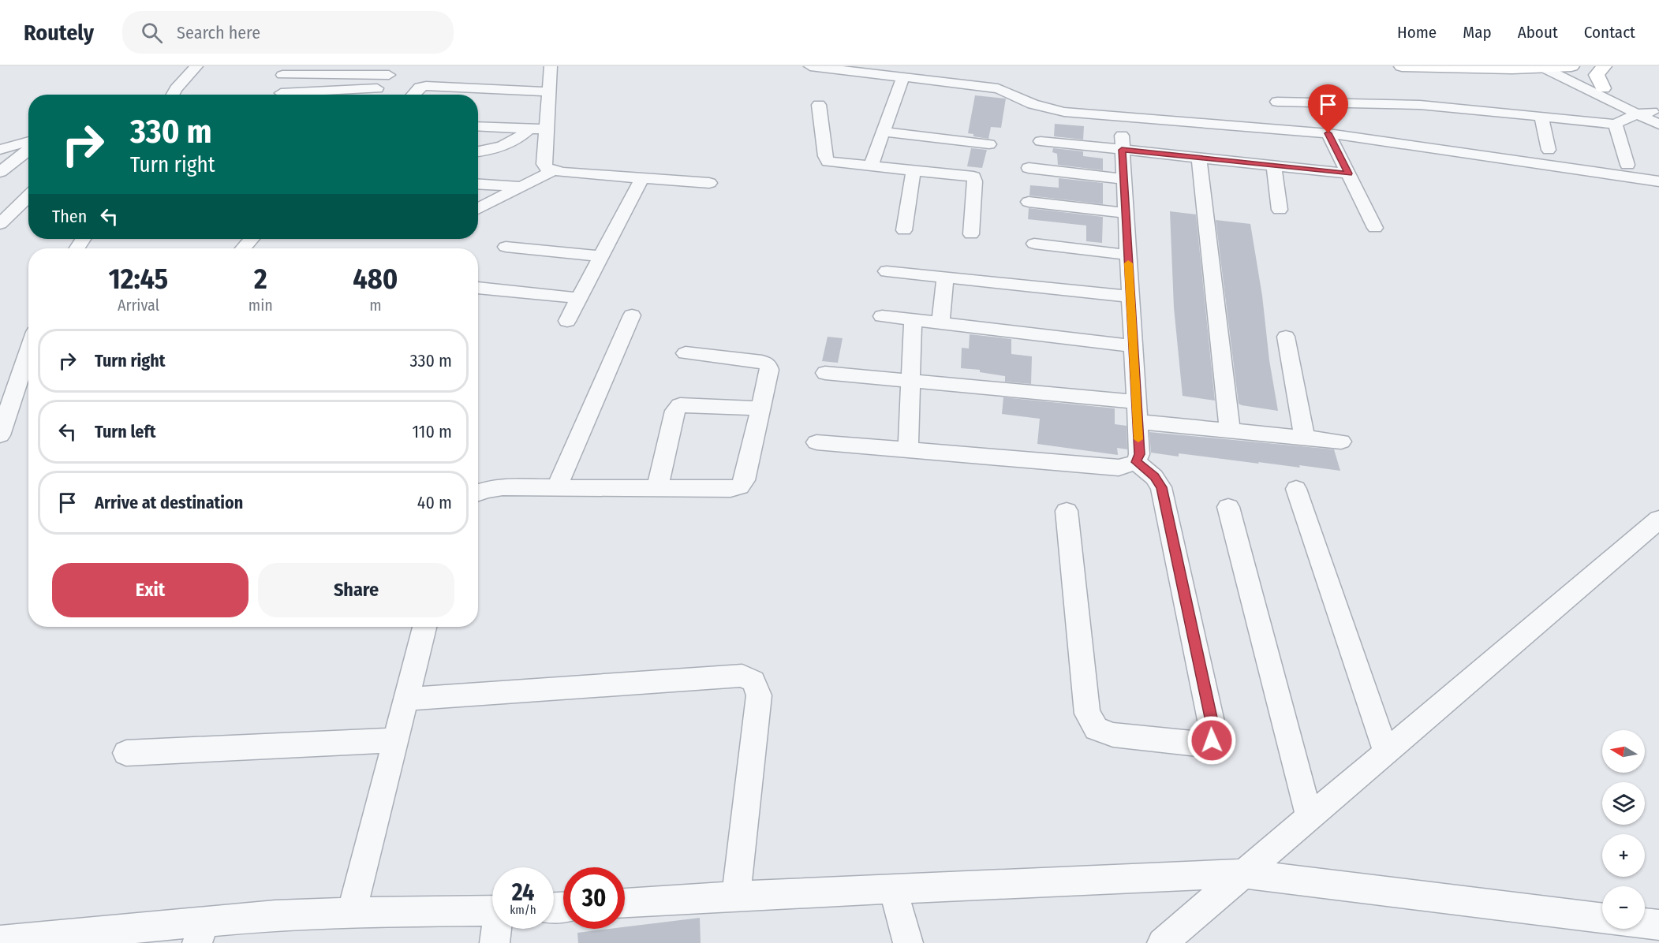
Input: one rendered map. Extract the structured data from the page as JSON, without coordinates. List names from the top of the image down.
{
  "north": "left",
  "page": {
    "header": "Routely",
    "search": "Search here",
    "nav": [
      "Home",
      "Map",
      "About",
      "Contact"
    ],
    "turn": ["330 m", "Turn right"],
    "then": "Then",
    "eta": [
      "12:45",
      "Arrival",
      "2",
      "min",
      "480",
      "m"
    ],
    "list": [
      {
        "name": "Turn right",
        "value": "330 m"
      },
      {
        "name": "Turn left",
        "value": "110 m"
      },
      {
        "name": "Arrive at destination",
        "value": "40 m"
      }
    ],
    "buttons": ["Exit", "Share"],
    "map_buttons": ["+", "−"],
    "speed": "24 km/h",
    "limit": "30"
  }
}
